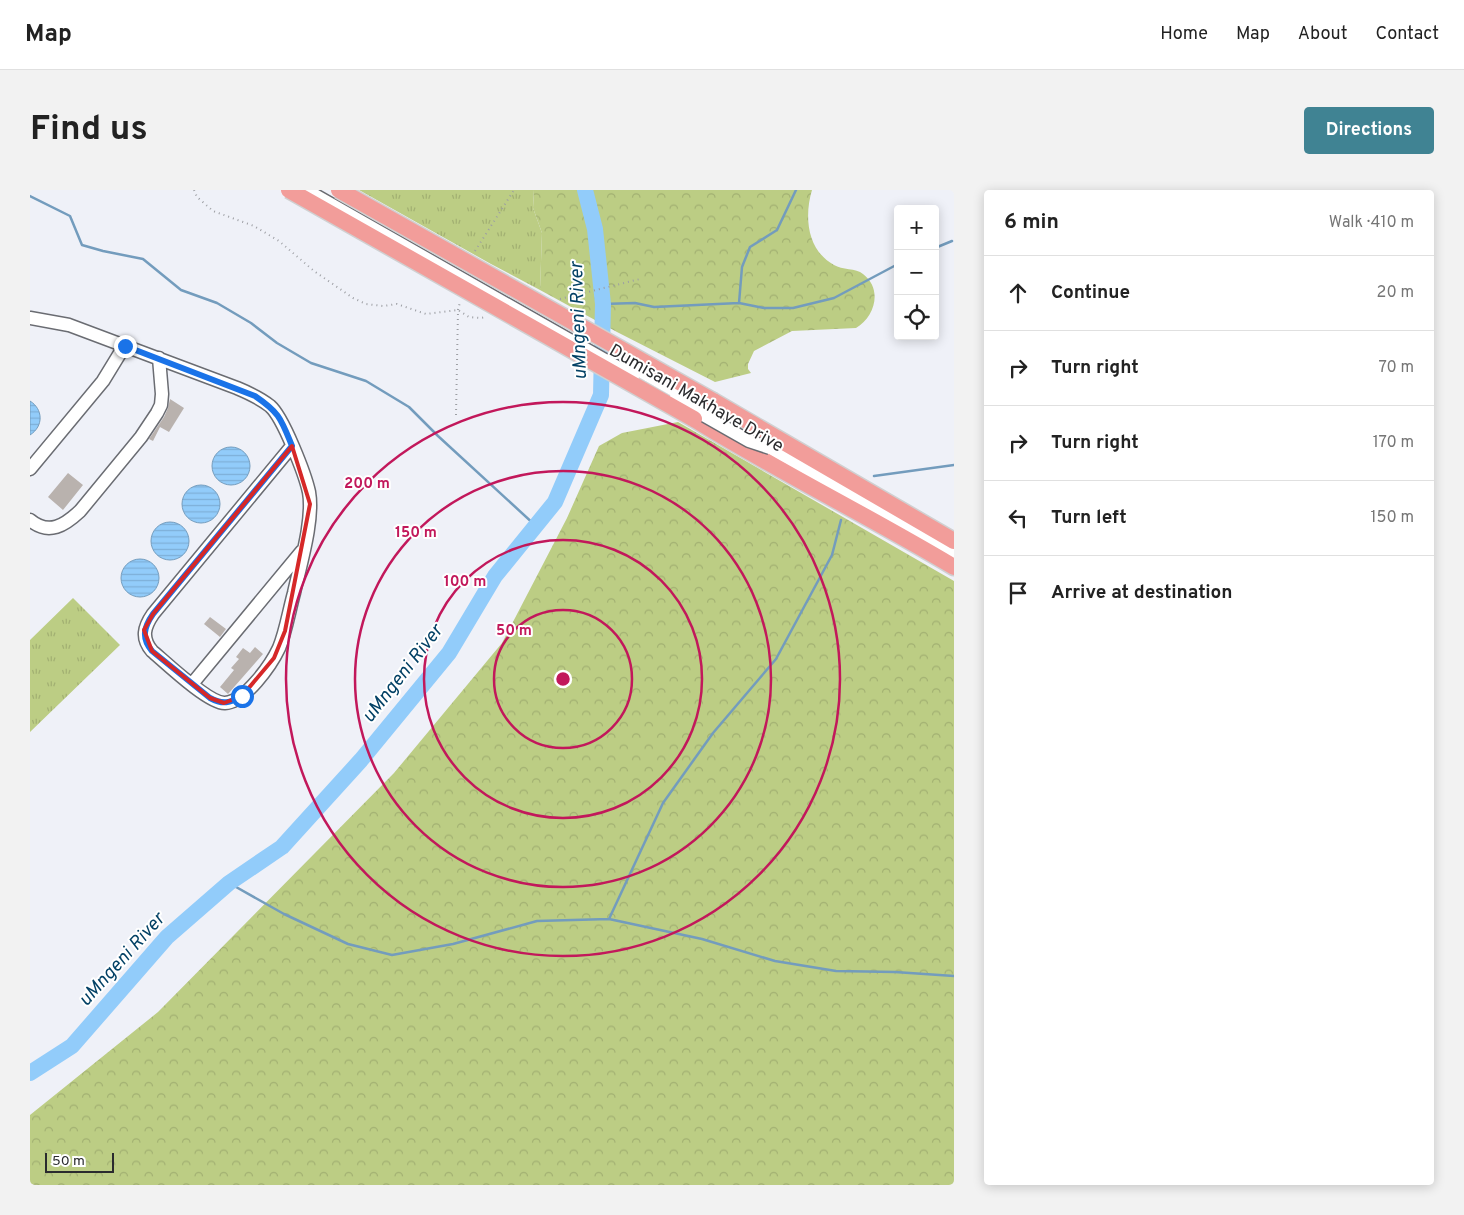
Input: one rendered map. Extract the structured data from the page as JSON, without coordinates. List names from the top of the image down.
{
  "streets": {
    "main road": ["Dumisani Makhaye Drive"]
  },
  "water": ["uMngeni River"],
  "scale_bar": "50 m",
  "page": {
    "header": "Map",
    "nav": [
      "Home",
      "Map",
      "About",
      "Contact"
    ],
    "buttons": "Directions",
    "title": "Find us",
    "heading": ["6 min", "Walk · 410 m"],
    "map_buttons": ["+", "−"],
    "list": [
      ["Continue", "20 m"],
      ["Turn right", "70 m"],
      ["Turn right", "170 m"],
      ["Turn left", "150 m"],
      "Arrive at destination"
    ],
    "scale": "50 m"
  },
  "rings": [
    "200 m",
    "150 m",
    "100 m",
    "50 m"
  ]
}
